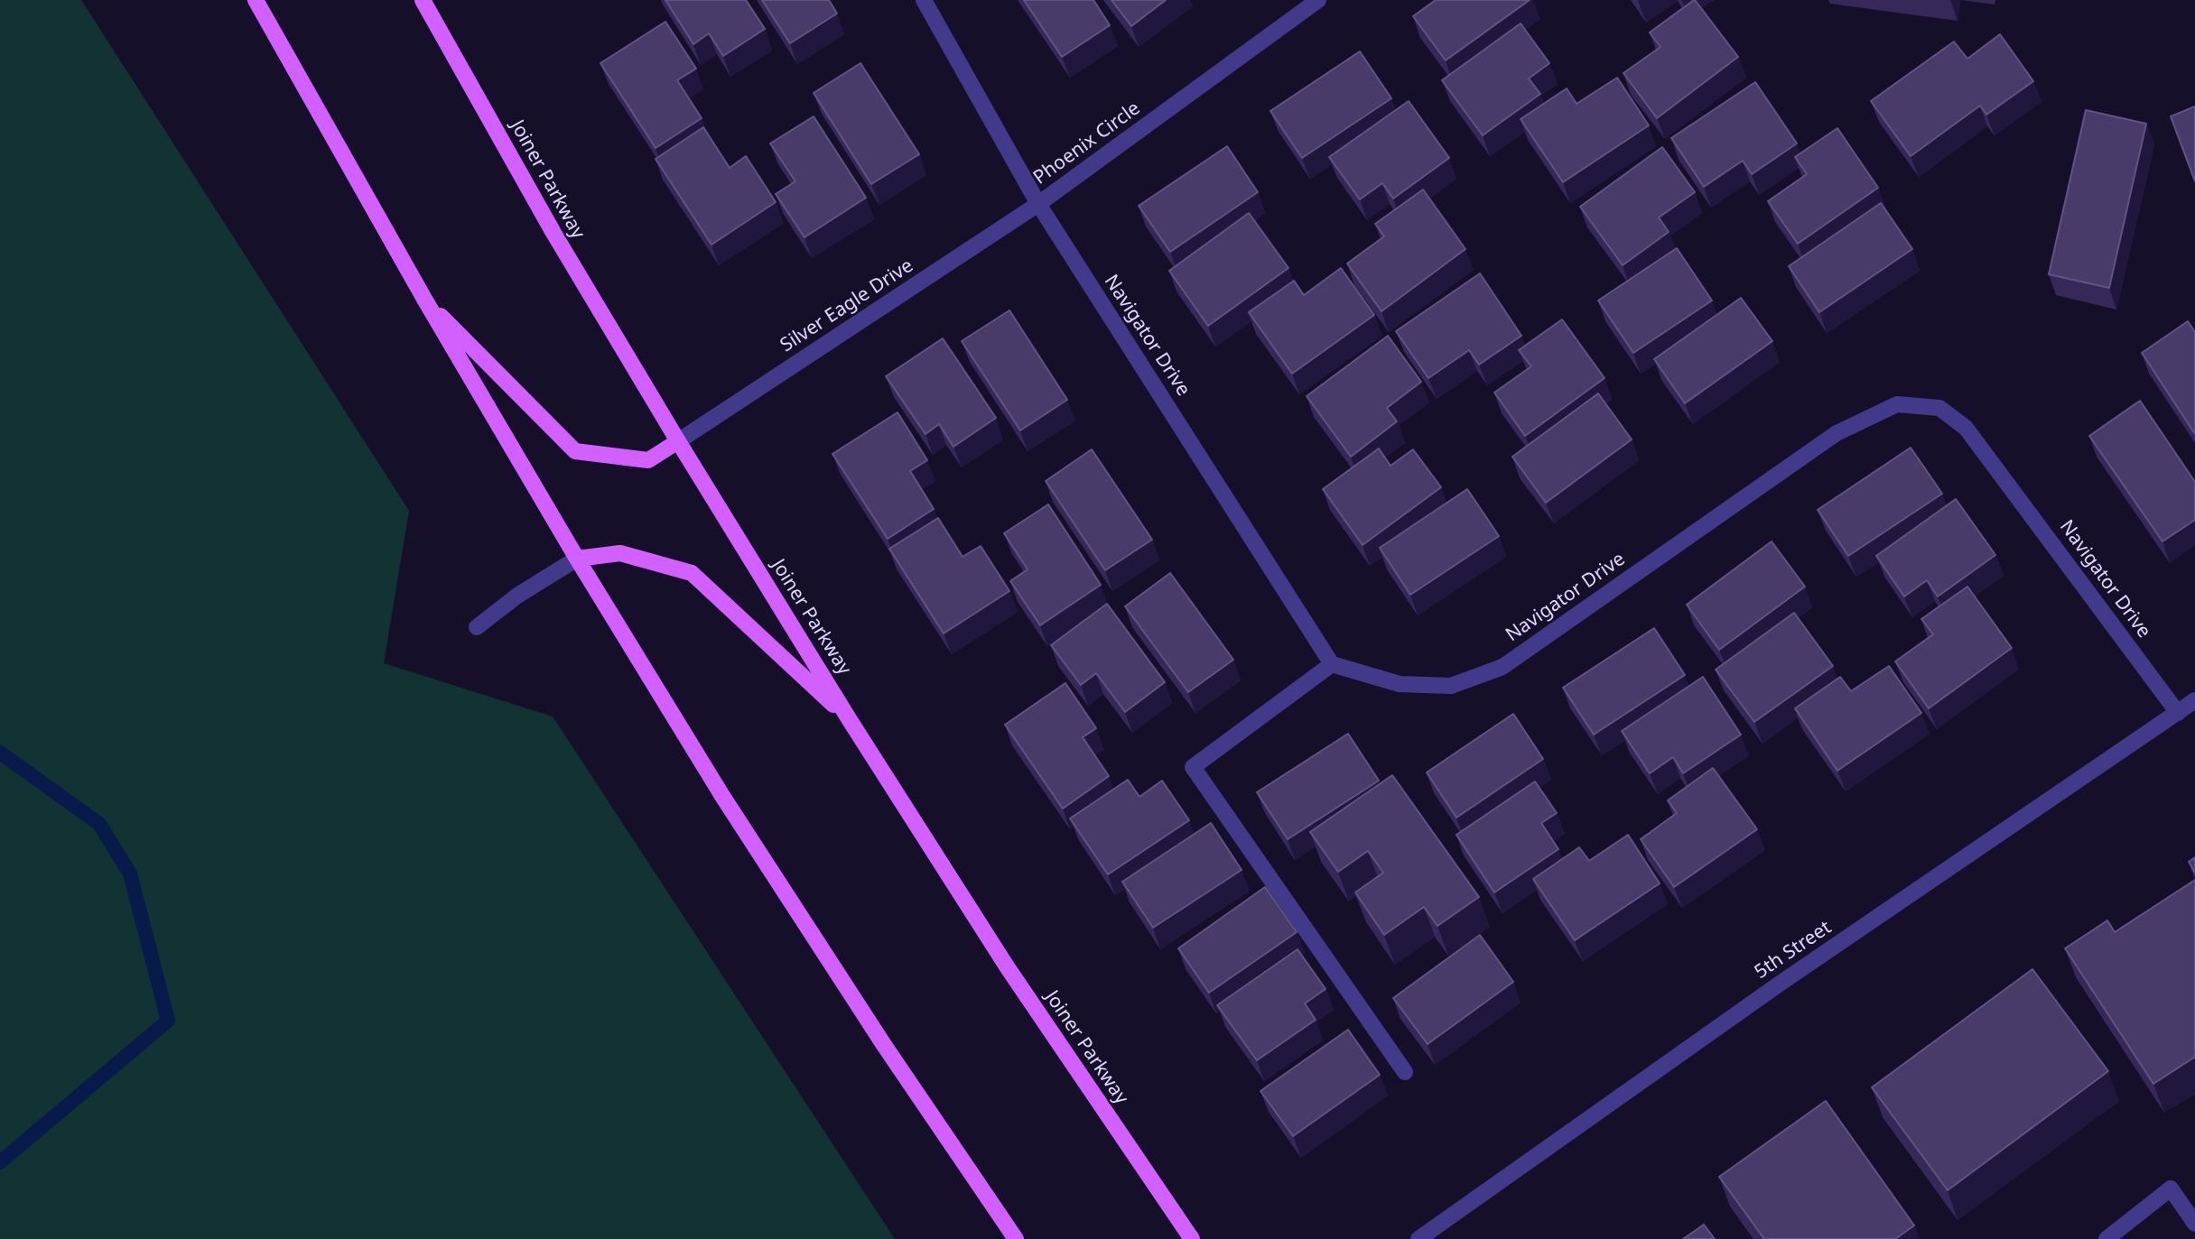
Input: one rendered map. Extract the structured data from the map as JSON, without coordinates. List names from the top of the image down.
{
  "streets": {
    "main road": ["Joiner Parkway"],
    "street": [
      "Phoenix Circle",
      "Silver Eagle Drive",
      "Navigator Drive",
      "5th Street"
    ]
  },
  "crossings": [
    ["Phoenix Circle", "Silver Eagle Drive"],
    ["Phoenix Circle", "Navigator Drive"],
    ["Joiner Parkway", "Silver Eagle Drive"],
    ["Silver Eagle Drive", "Navigator Drive"],
    ["Navigator Drive", "5th Street"]
  ]
}
